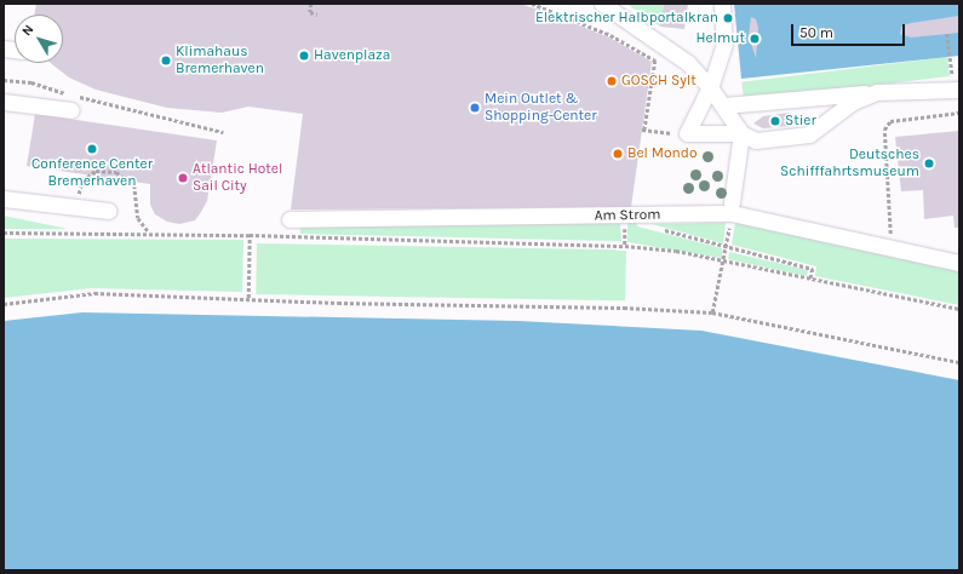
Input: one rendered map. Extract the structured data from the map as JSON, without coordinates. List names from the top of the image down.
{
  "streets": {
    "street": ["Am Strom"]
  },
  "places": [
    "Elektrischer Halbportalkran",
    "Helmut",
    "Havenplaza",
    "Klimahaus Bremerhaven",
    "GOSCH Sylt",
    "Mein Outlet & Shopping-Center",
    "Stier",
    "Conference Center Bremerhaven",
    "Bel Mondo",
    "Deutsches Schifffahrtsmuseum",
    "Atlantic Hotel Sail City"
  ],
  "scale_bar": "50 m",
  "north": "top left"
}
